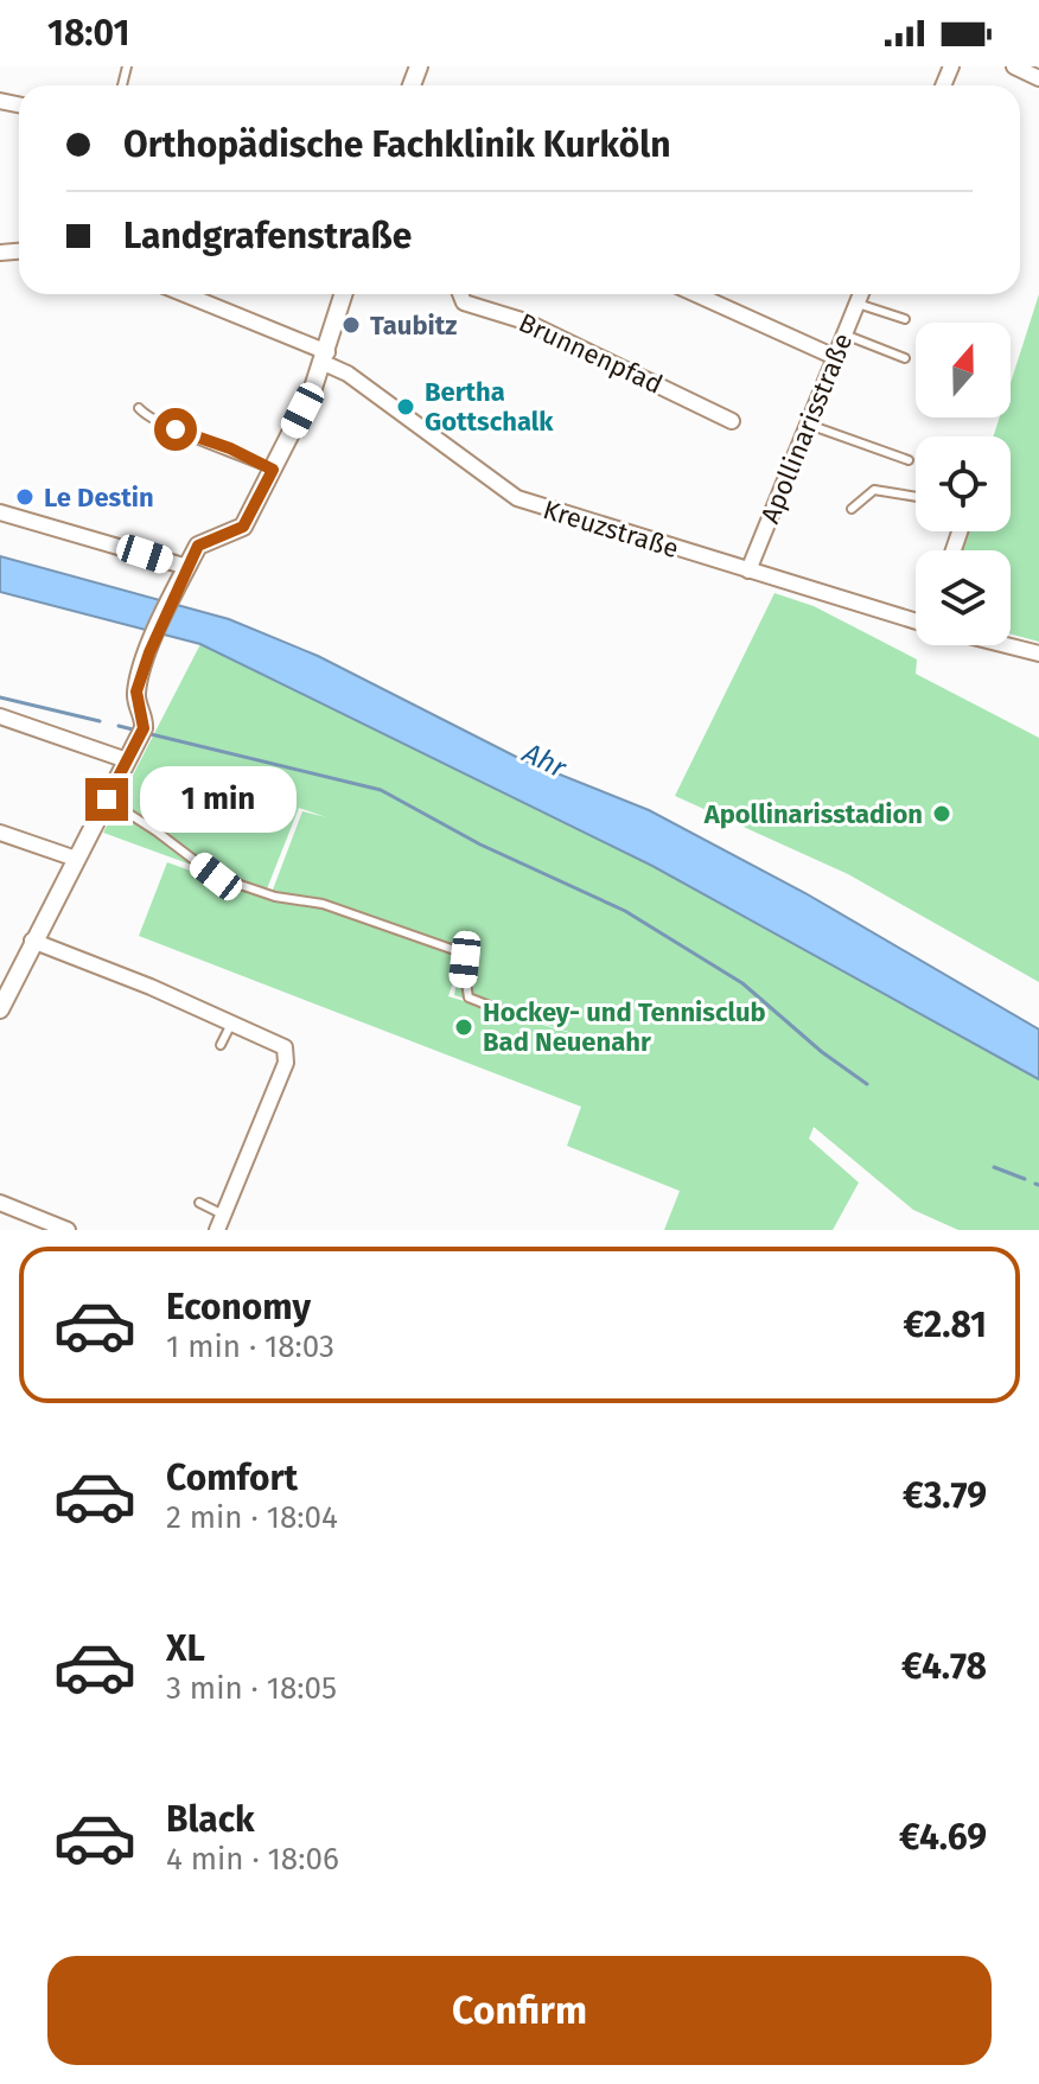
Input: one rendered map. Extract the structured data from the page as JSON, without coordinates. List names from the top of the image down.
{
  "streets": {
    "street": ["Brunnenpfad", "Apollinarisstraße", "Kreuzstraße"]
  },
  "crossings": [
    ["Apollinarisstraße", "Kreuzstraße"]
  ],
  "water": ["Ahr"],
  "places": [
    "Taubitz",
    "Bertha Gottschalk",
    "Le Destin",
    "Apollinarisstadion",
    "Hockey- und Tennisclub Bad Neuenahr"
  ],
  "north": "top",
  "page": {
    "status": "18:01",
    "banner": ["Orthopädische Fachklinik Kurköln", "Landgrafenstraße"],
    "bubble": "1 min",
    "list": [
      {
        "name": "Economy",
        "note": "1 min · 18:03",
        "value": "€2.81"
      },
      {
        "name": "Comfort",
        "note": "2 min · 18:04",
        "value": "€3.79"
      },
      {
        "name": "XL",
        "note": "3 min · 18:05",
        "value": "€4.78"
      },
      {
        "name": "Black",
        "note": "4 min · 18:06",
        "value": "€4.69"
      }
    ],
    "buttons": "Confirm"
  }
}
